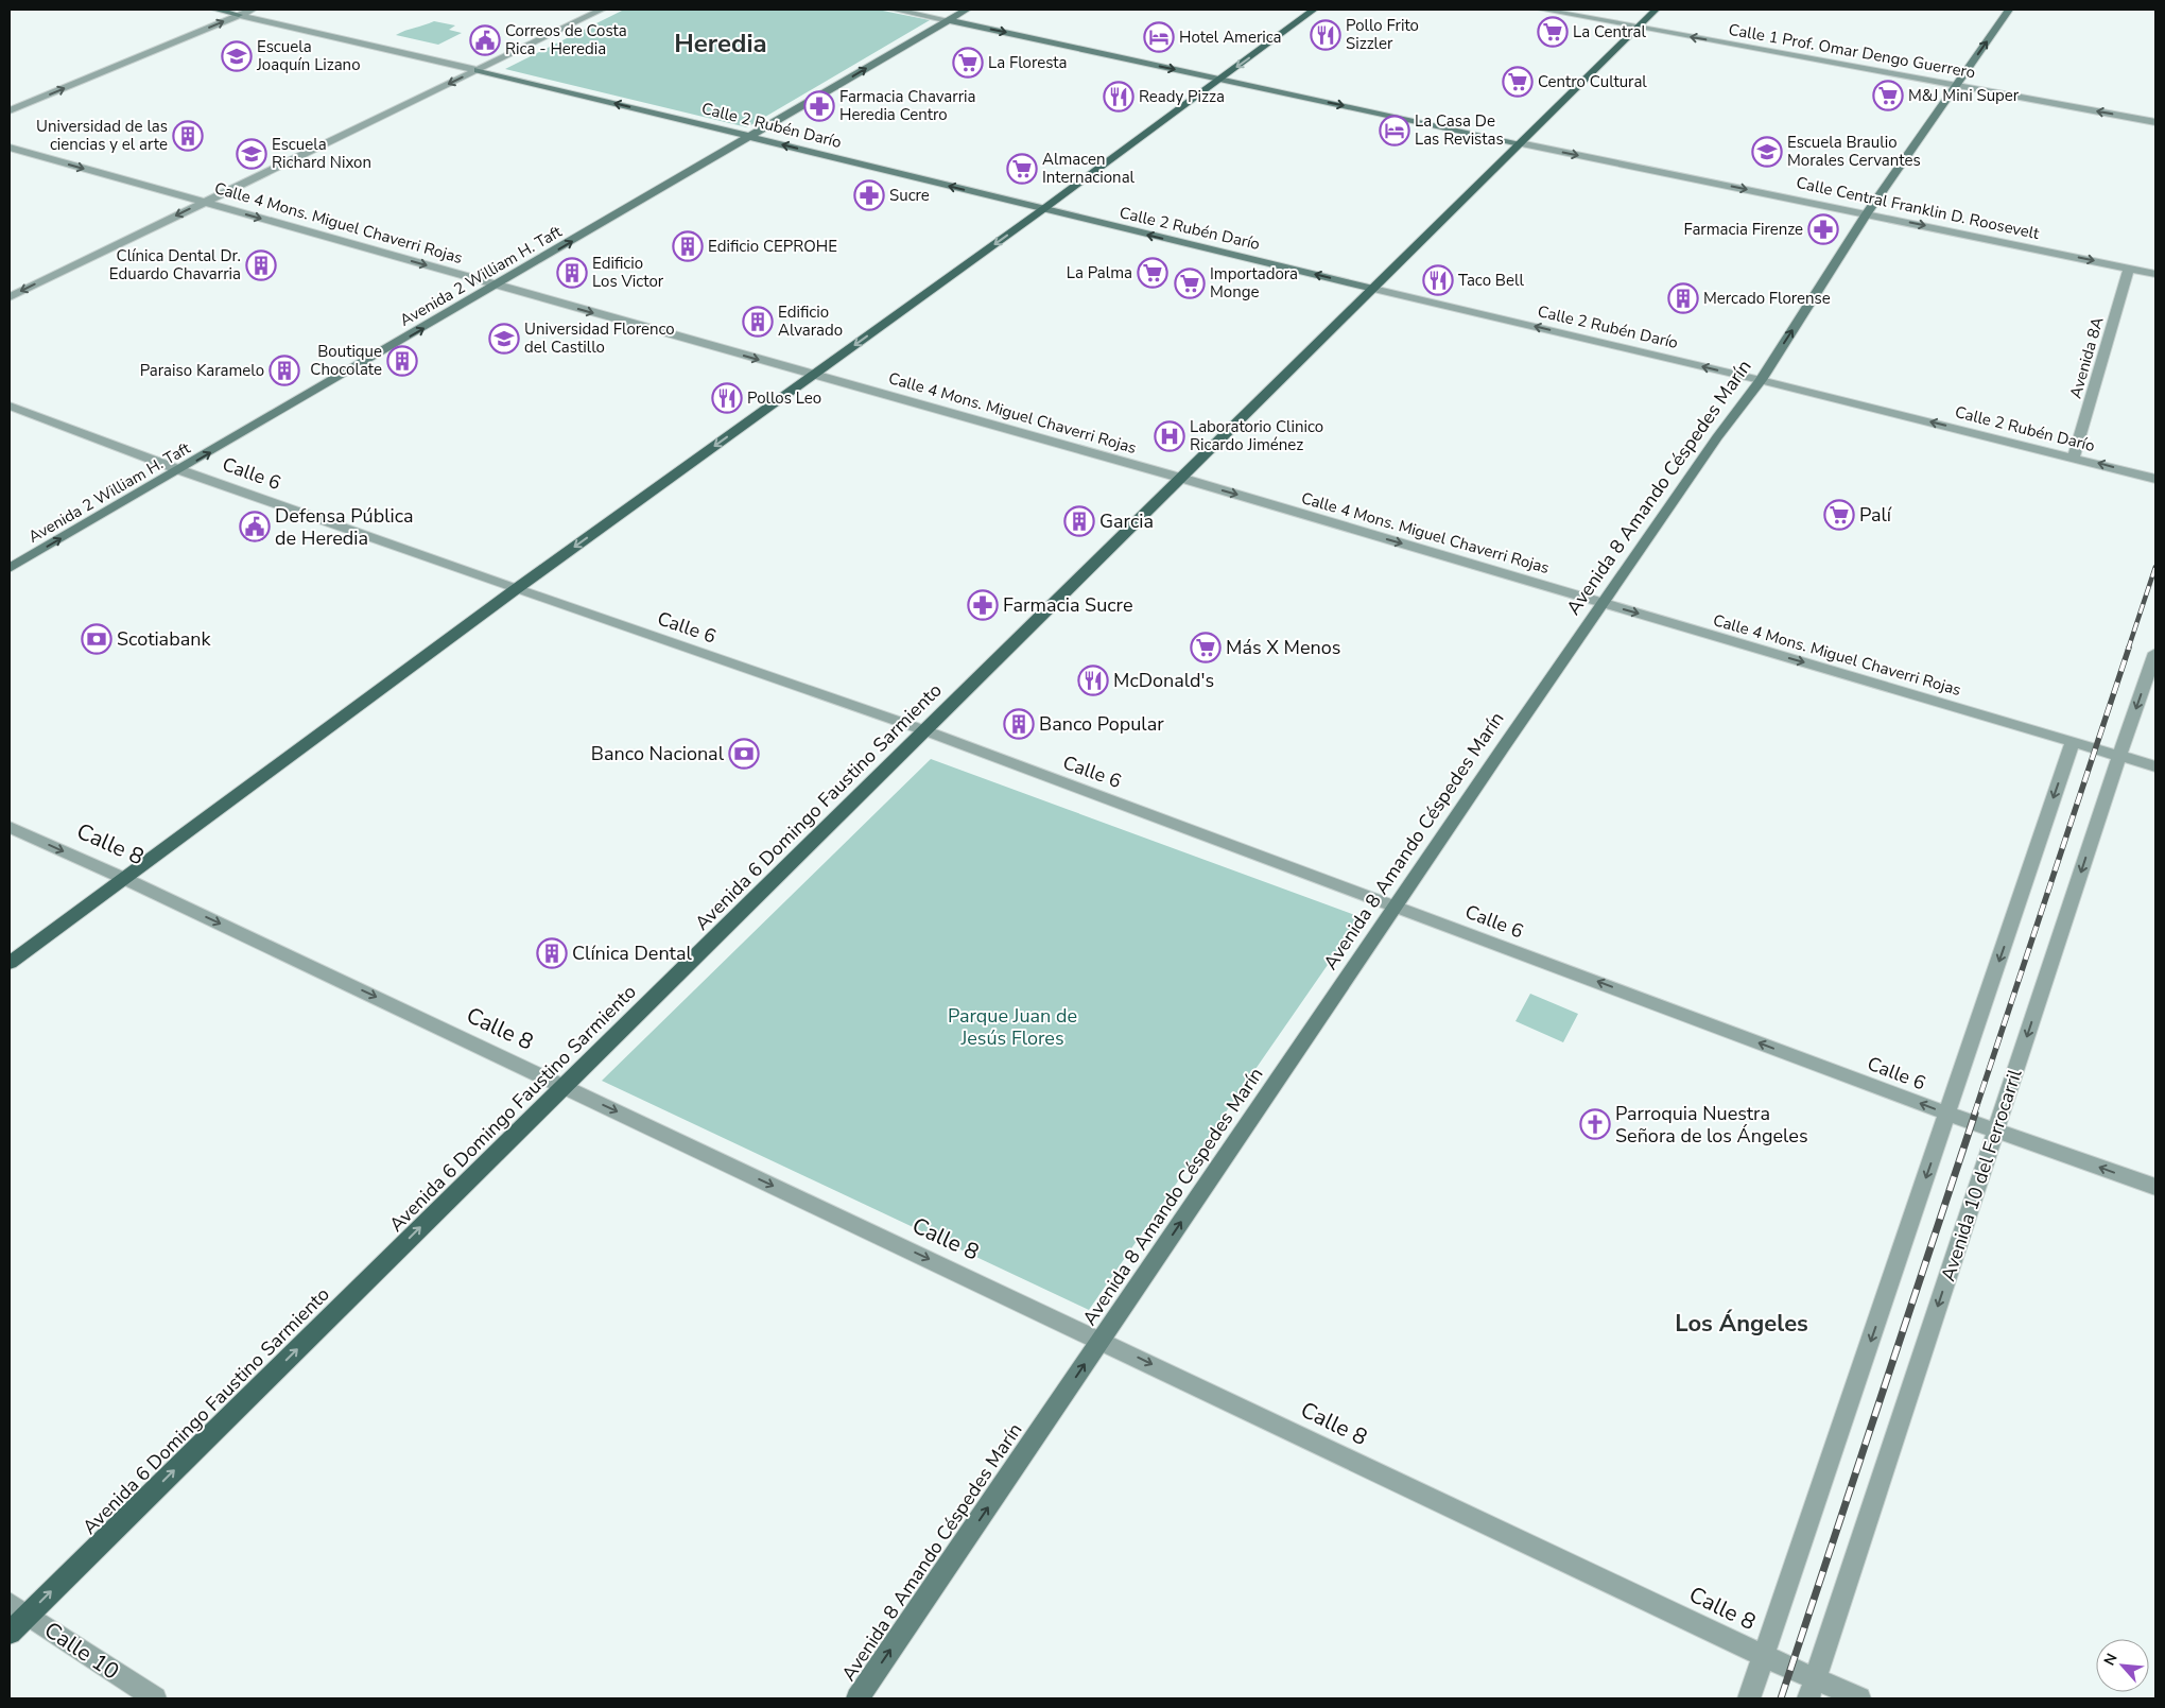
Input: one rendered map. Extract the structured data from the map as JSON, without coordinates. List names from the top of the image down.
{
  "streets": {
    "main road": ["Avenida 6 Domingo Faustino Sarmiento"],
    "street": [
      "Calle 1 Prof. Omar Dengo Guerrero",
      "Calle 2 Rubén Darío",
      "Calle Central Franklin D. Roosevelt",
      "Calle 4 Mons. Miguel Chaverri Rojas",
      "Avenida 2 William H. Taft",
      "Avenida 8A",
      "Calle 6",
      "Avenida 8 Amando Céspedes Marín",
      "Calle 8",
      "Avenida 10 del Ferrocarril",
      "Calle 10"
    ]
  },
  "crossings": [
    ["Calle 1 Prof. Omar Dengo Guerrero", "Avenida 8 Amando Céspedes Marín"],
    ["Calle 1 Prof. Omar Dengo Guerrero", "Avenida 6 Domingo Faustino Sarmiento"],
    ["Calle 2 Rubén Darío", "Avenida 2 William H. Taft"],
    ["Calle 2 Rubén Darío", "Avenida 8A"],
    ["Calle 2 Rubén Darío", "Avenida 8 Amando Céspedes Marín"],
    ["Calle 2 Rubén Darío", "Avenida 6 Domingo Faustino Sarmiento"],
    ["Calle Central Franklin D. Roosevelt", "Avenida 2 William H. Taft"],
    ["Calle Central Franklin D. Roosevelt", "Avenida 8A"],
    ["Calle Central Franklin D. Roosevelt", "Avenida 8 Amando Céspedes Marín"],
    ["Calle Central Franklin D. Roosevelt", "Avenida 6 Domingo Faustino Sarmiento"],
    ["Calle 4 Mons. Miguel Chaverri Rojas", "Avenida 2 William H. Taft"],
    ["Calle 4 Mons. Miguel Chaverri Rojas", "Avenida 8 Amando Céspedes Marín"],
    ["Calle 4 Mons. Miguel Chaverri Rojas", "Avenida 6 Domingo Faustino Sarmiento"],
    ["Calle 4 Mons. Miguel Chaverri Rojas", "Avenida 10 del Ferrocarril"],
    ["Avenida 2 William H. Taft", "Calle 6"],
    ["Calle 6", "Avenida 8 Amando Céspedes Marín"],
    ["Calle 6", "Avenida 6 Domingo Faustino Sarmiento"],
    ["Calle 6", "Avenida 10 del Ferrocarril"],
    ["Avenida 8 Amando Céspedes Marín", "Calle 8"],
    ["Avenida 6 Domingo Faustino Sarmiento", "Calle 8"],
    ["Avenida 6 Domingo Faustino Sarmiento", "Calle 10"],
    ["Calle 8", "Avenida 10 del Ferrocarril"]
  ],
  "one_way": [
    "Calle 1 Prof. Omar Dengo Guerrero",
    "Calle 2 Rubén Darío",
    "Calle Central Franklin D. Roosevelt",
    "Calle 4 Mons. Miguel Chaverri Rojas",
    "Avenida 2 William H. Taft",
    "Avenida 8 Amando Céspedes Marín",
    "Calle 8"
  ],
  "districts": ["Heredia", "Los Ángeles"],
  "parks": ["Parque Juan de Jesús Flores"],
  "places": {
    "supermarket": [
      "La Central",
      "La Floresta",
      "Centro Cultural",
      "M&J Mini Super",
      "Almacen Internacional",
      "La Palma",
      "Importadora Monge",
      "Palí",
      "Más X Menos"
    ],
    "restaurant": [
      "Pollo Frito Sizzler",
      "Ready Pizza",
      "Taco Bell",
      "Pollos Leo",
      "McDonald's"
    ],
    "hotel": ["Hotel America", "La Casa De Las Revistas"],
    "public building": ["Correos de Costa Rica - Heredia", "Defensa Pública de Heredia"],
    "school or university": [
      "Escuela Joaquín Lizano",
      "Escuela Braulio Morales Cervantes",
      "Escuela Richard Nixon",
      "Universidad Florenco del Castillo"
    ],
    "pharmacy": [
      "Farmacia Chavarria Heredia Centro",
      "Sucre",
      "Farmacia Firenze",
      "Farmacia Sucre"
    ],
    "building": [
      "Universidad de las ciencias y el arte",
      "Edificio CEPROHE",
      "Clínica Dental Dr. Eduardo Chavarria",
      "Edificio Los Victor",
      "Mercado Florense",
      "Edificio Alvarado",
      "Boutique Chocolate",
      "Paraiso Karamelo",
      "Garcia",
      "Banco Popular",
      "Clínica Dental"
    ],
    "hospital": ["Laboratorio Clinico Ricardo Jiménez"],
    "bank": ["Scotiabank", "Banco Nacional"],
    "church": ["Parroquia Nuestra Señora de los Ángeles"]
  },
  "north": "top left"
}
